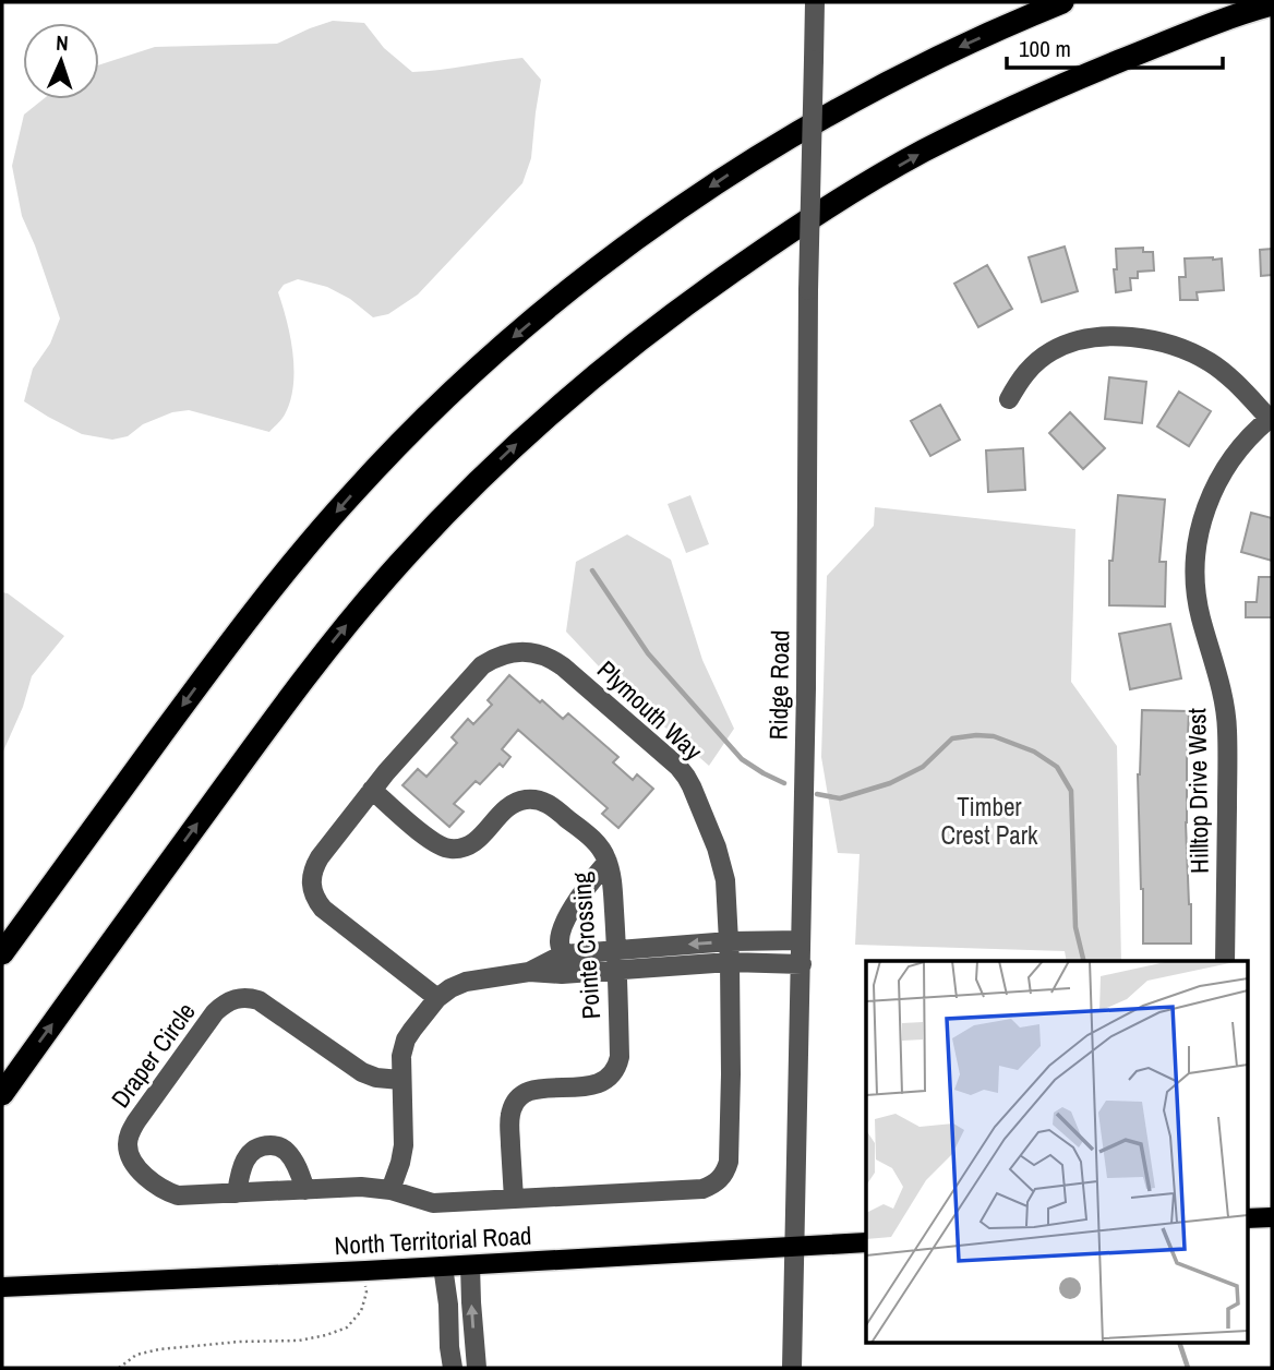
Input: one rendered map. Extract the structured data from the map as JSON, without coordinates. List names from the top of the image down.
{
  "streets": {
    "main road": ["North Territorial Road"],
    "street": [
      "Ridge Road",
      "Plymouth Way",
      "Hilltop Drive West",
      "Pointe Crossing",
      "Draper Circle"
    ]
  },
  "crossings": [
    ["Ridge Road", "North Territorial Road"],
    ["Plymouth Way", "Pointe Crossing"],
    ["Plymouth Way", "Draper Circle"]
  ],
  "parks": ["Timber Crest Park"],
  "scale_bar": "100 m",
  "north": "top"
}
